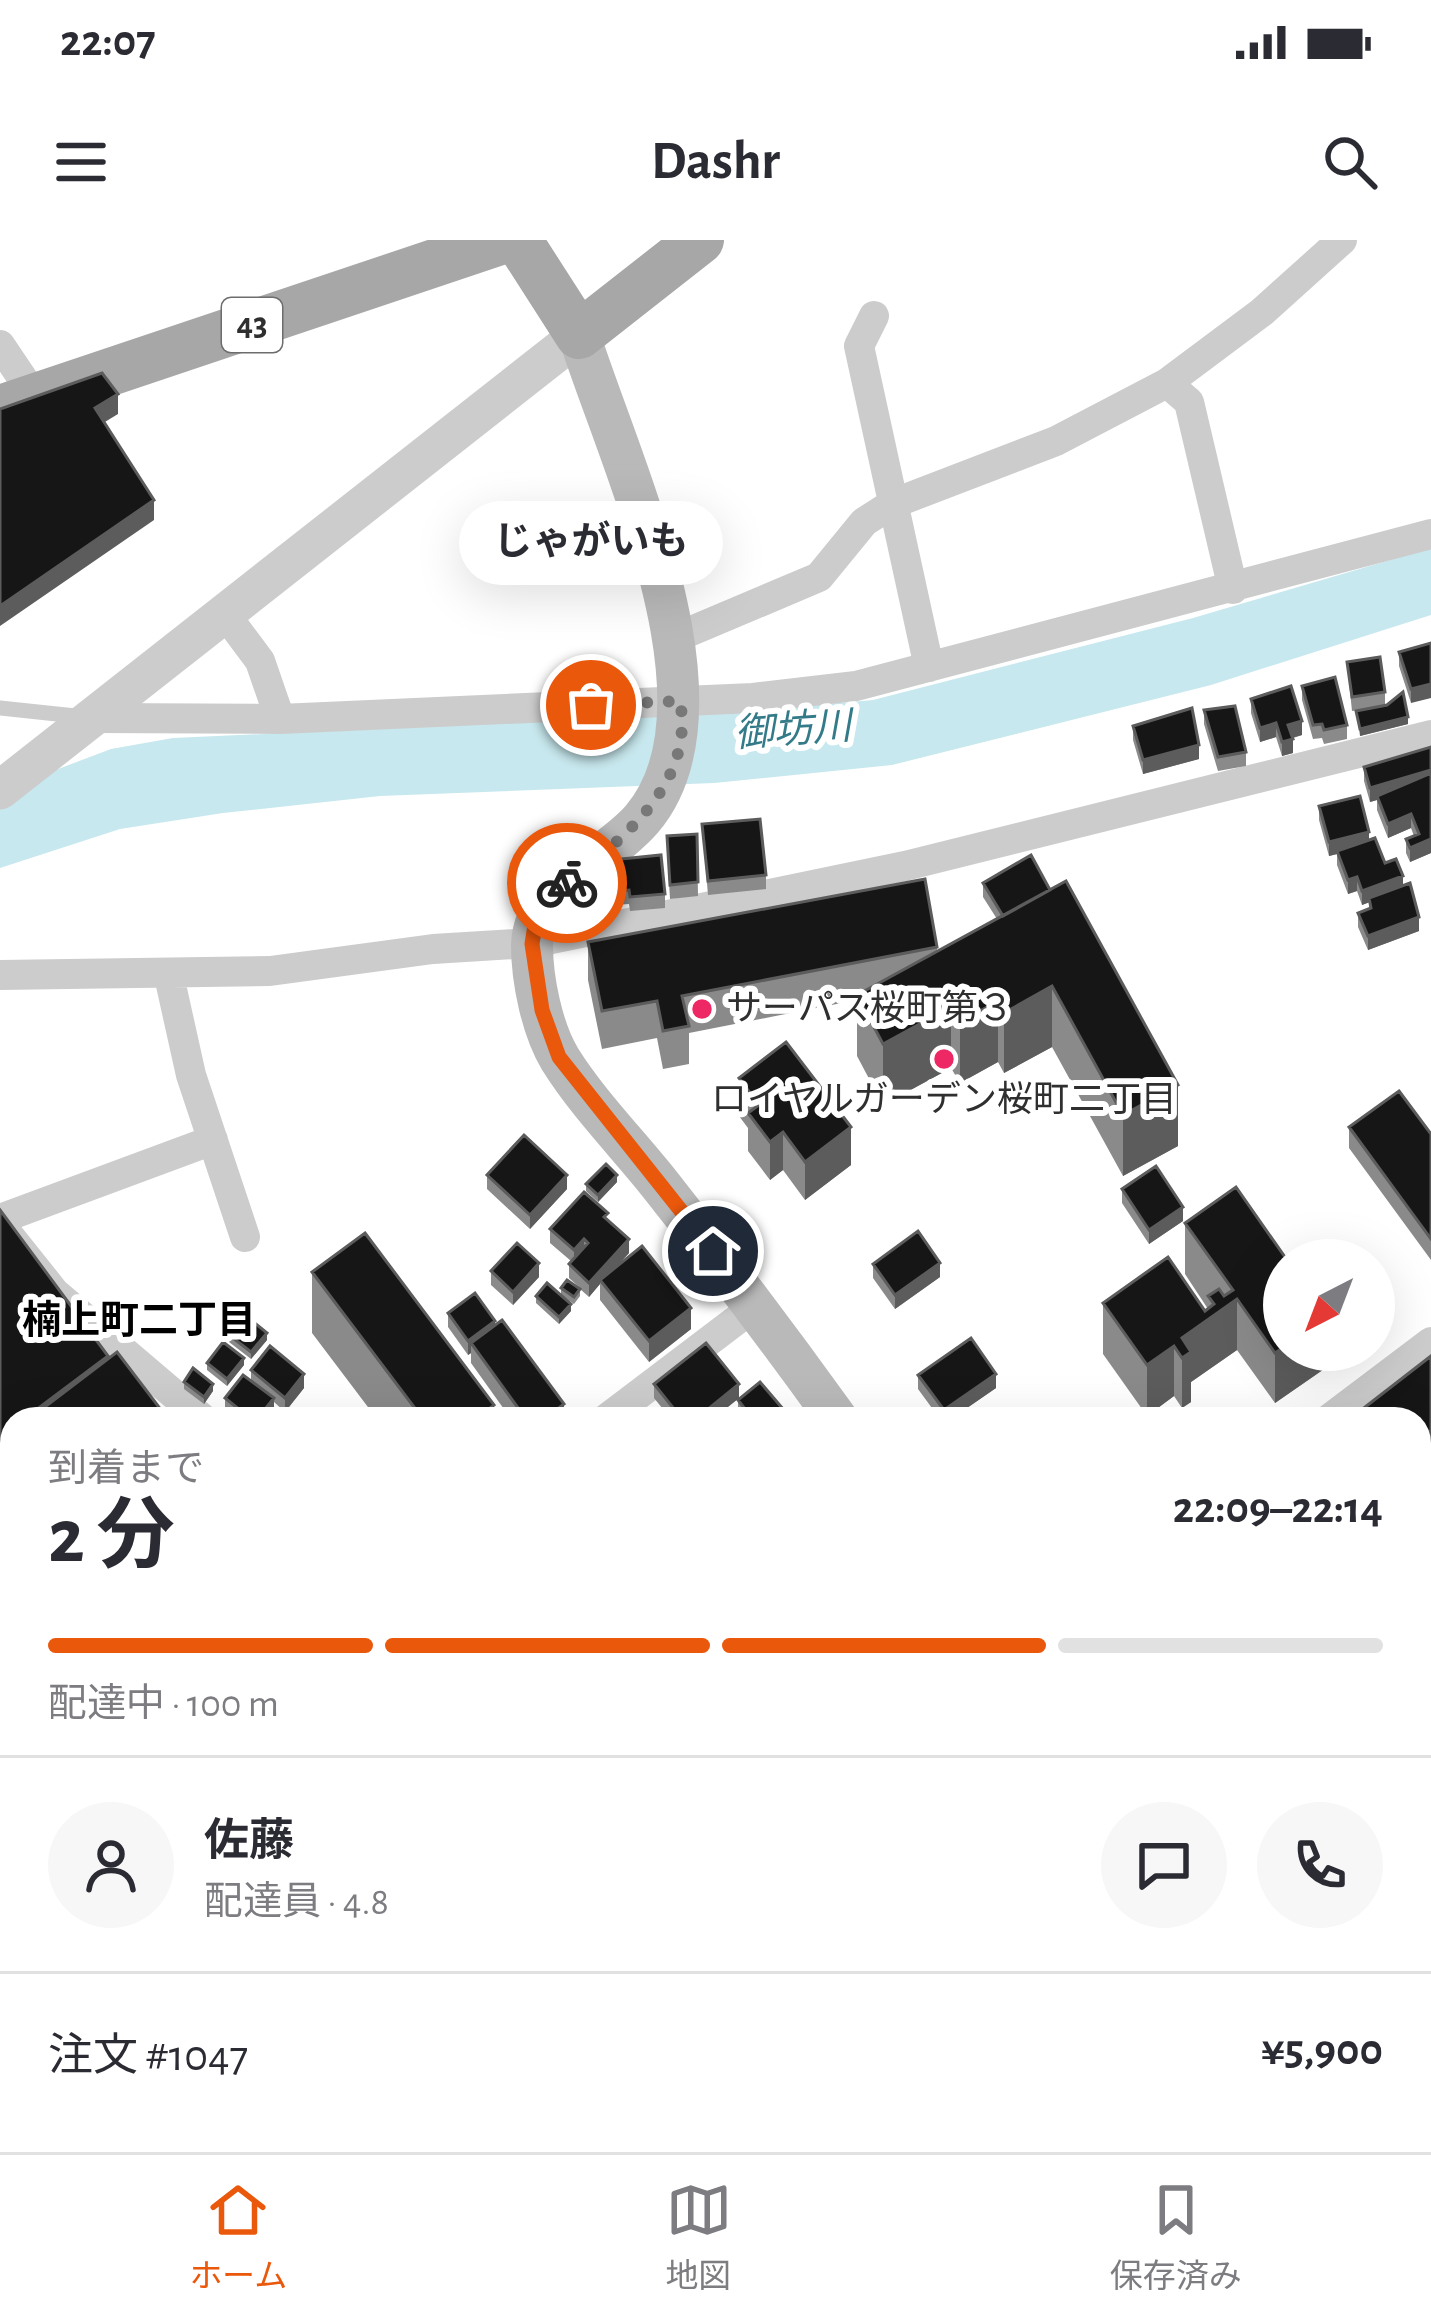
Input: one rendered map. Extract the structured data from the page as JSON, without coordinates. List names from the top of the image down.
{
  "streets": {
    "main road": ["43"]
  },
  "districts": ["楠上町二丁目"],
  "water": ["御坊川"],
  "places": ["じゃがいも", "サーパス桜町第３", "ロイヤルガーデン桜町二丁目"],
  "north": "bottom left",
  "page": {
    "status": "22:07",
    "header": "Dashr",
    "bubble": "じゃがいも",
    "heading": ["2 分", "到着まで", "22:09–22:14"],
    "panel": [
      "佐藤",
      "配達員 · 4.8",
      "注文 #1047",
      "¥5,900"
    ],
    "bar": "配達中 · 100 m",
    "tabs": ["ホーム", "地図", "保存済み"]
  }
}
